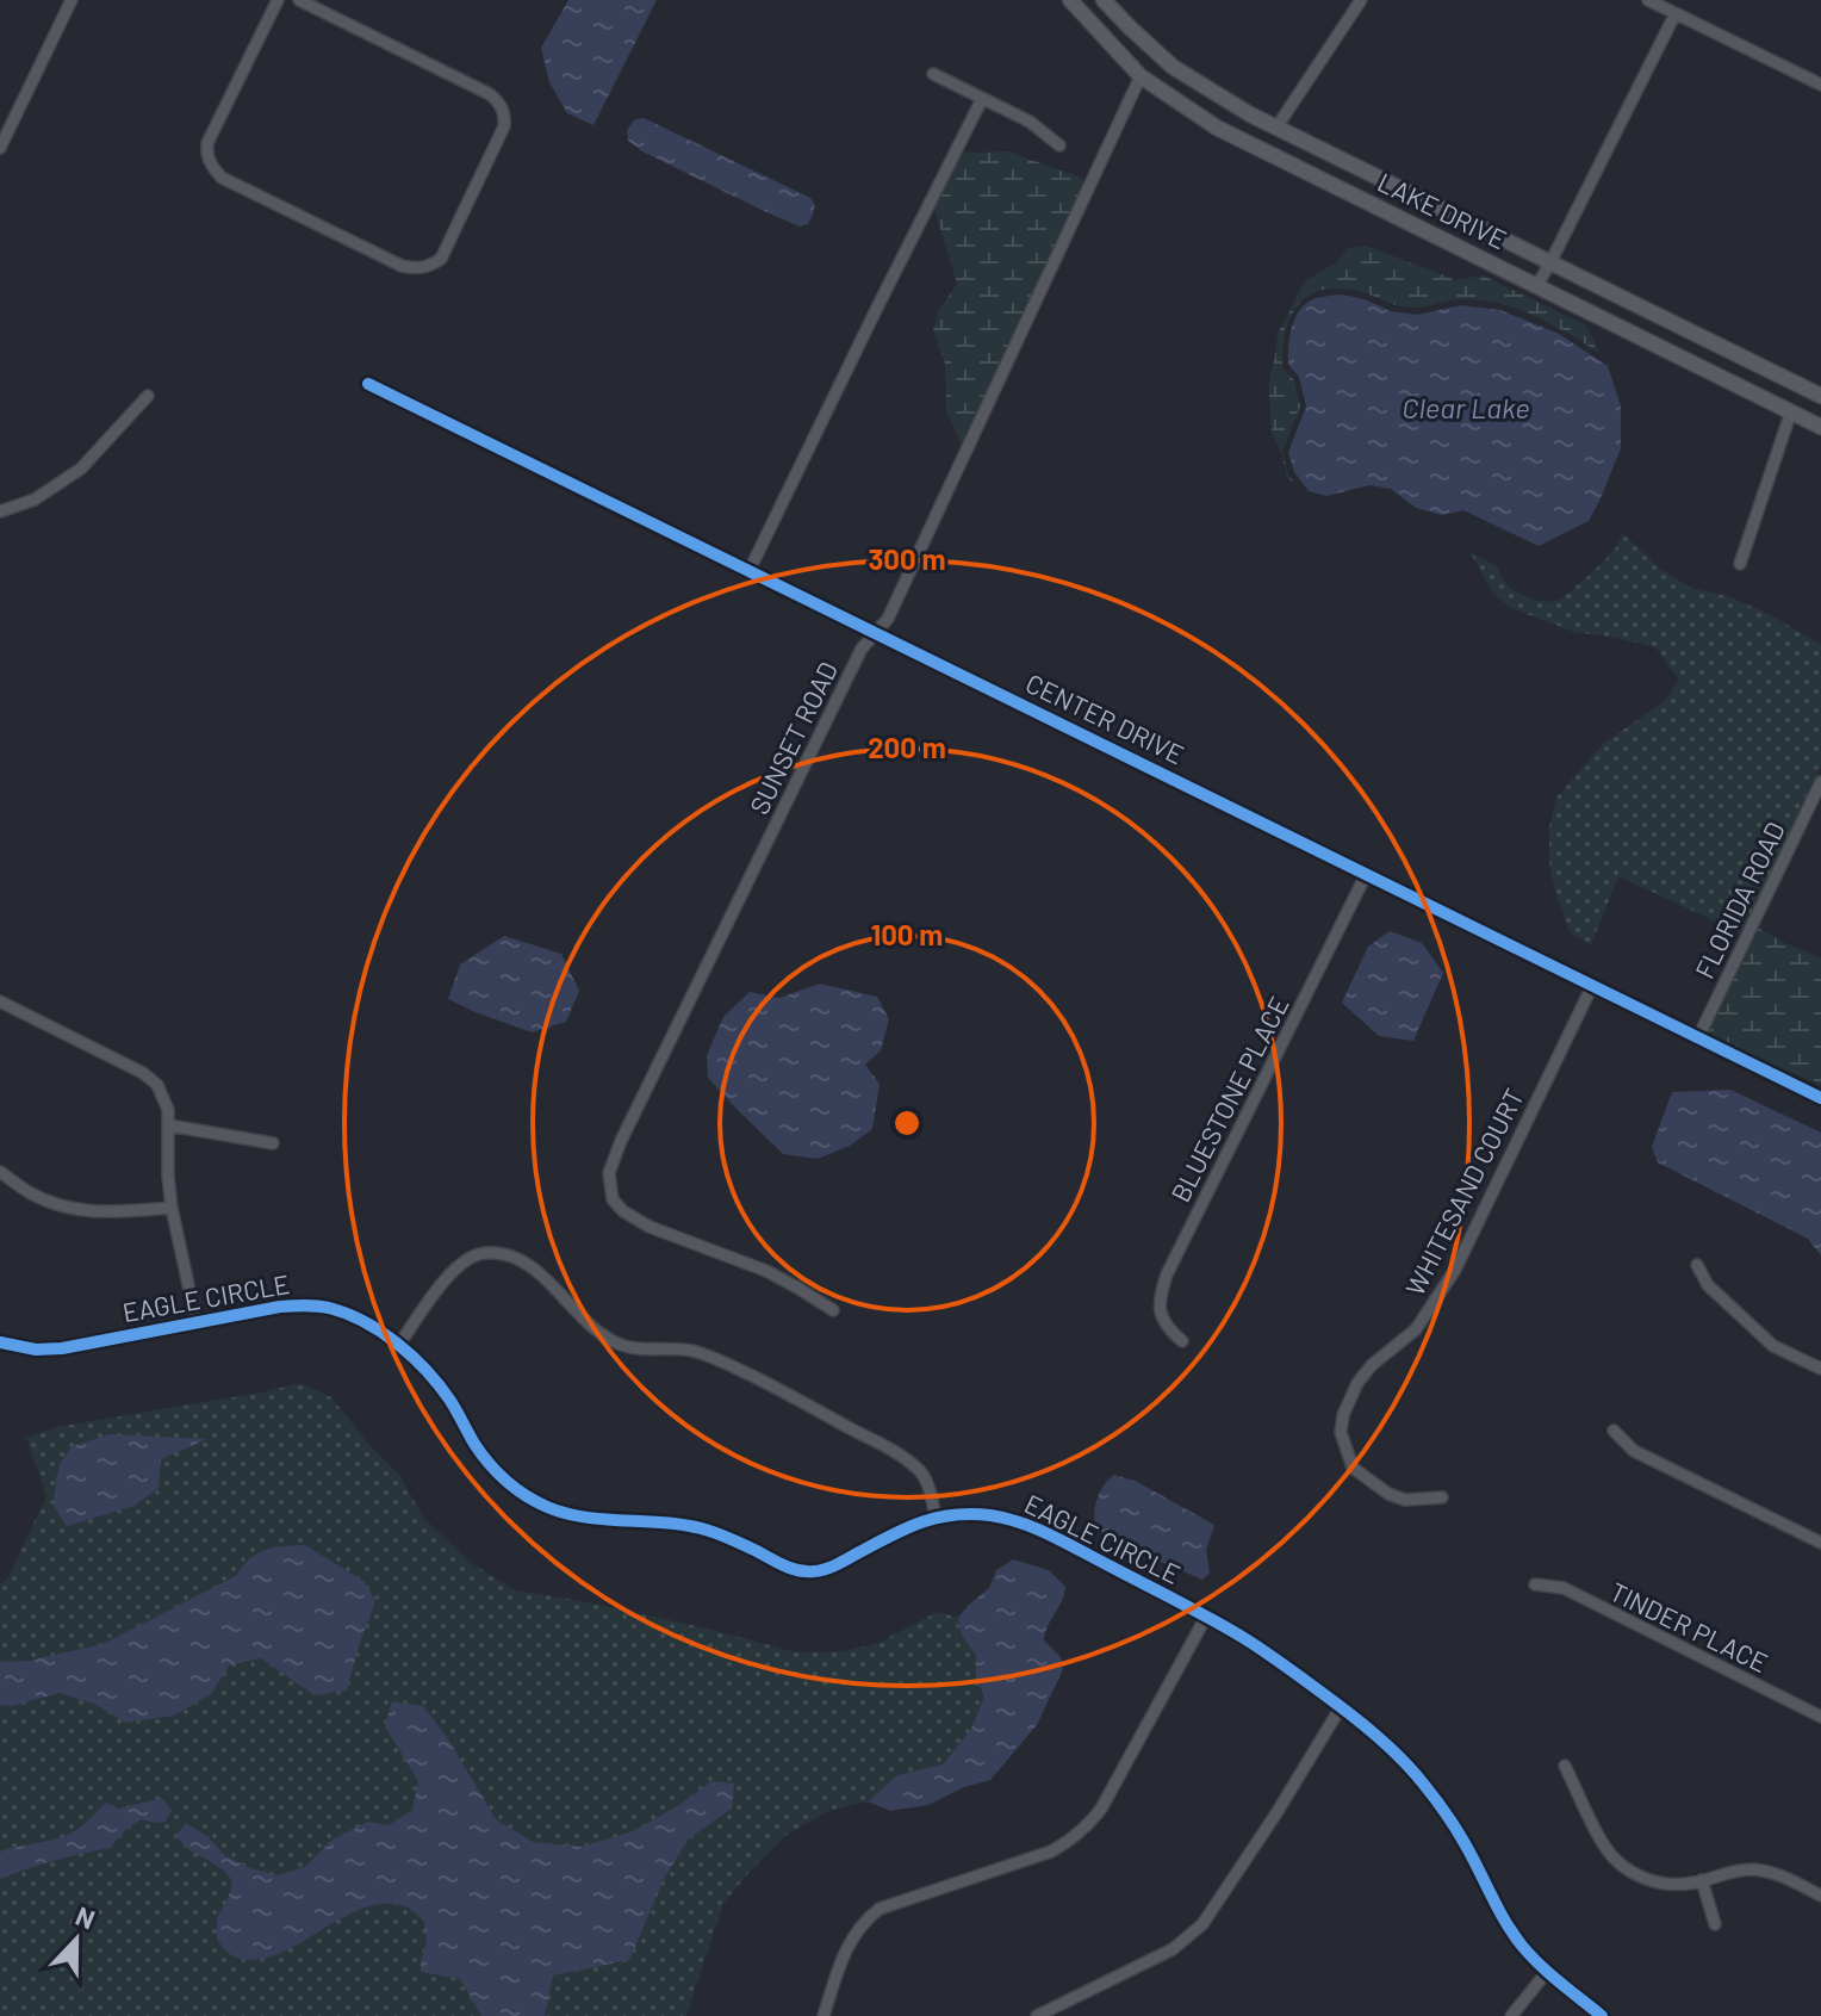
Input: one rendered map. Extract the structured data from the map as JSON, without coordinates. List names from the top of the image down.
{
  "streets": {
    "main road": ["LAKE DRIVE"],
    "street": [
      "CENTER DRIVE",
      "SUNSET ROAD",
      "FLORIDA ROAD",
      "BLUESTONE PLACE",
      "WHITESAND COURT",
      "EAGLE CIRCLE",
      "TINDER PLACE"
    ]
  },
  "crossings": [
    ["LAKE DRIVE", "SUNSET ROAD"],
    ["CENTER DRIVE", "SUNSET ROAD"],
    ["CENTER DRIVE", "FLORIDA ROAD"],
    ["CENTER DRIVE", "BLUESTONE PLACE"],
    ["CENTER DRIVE", "WHITESAND COURT"]
  ],
  "water": ["Clear Lake"],
  "north": "top",
  "rings": ["300 m", "200 m", "100 m"]
}
